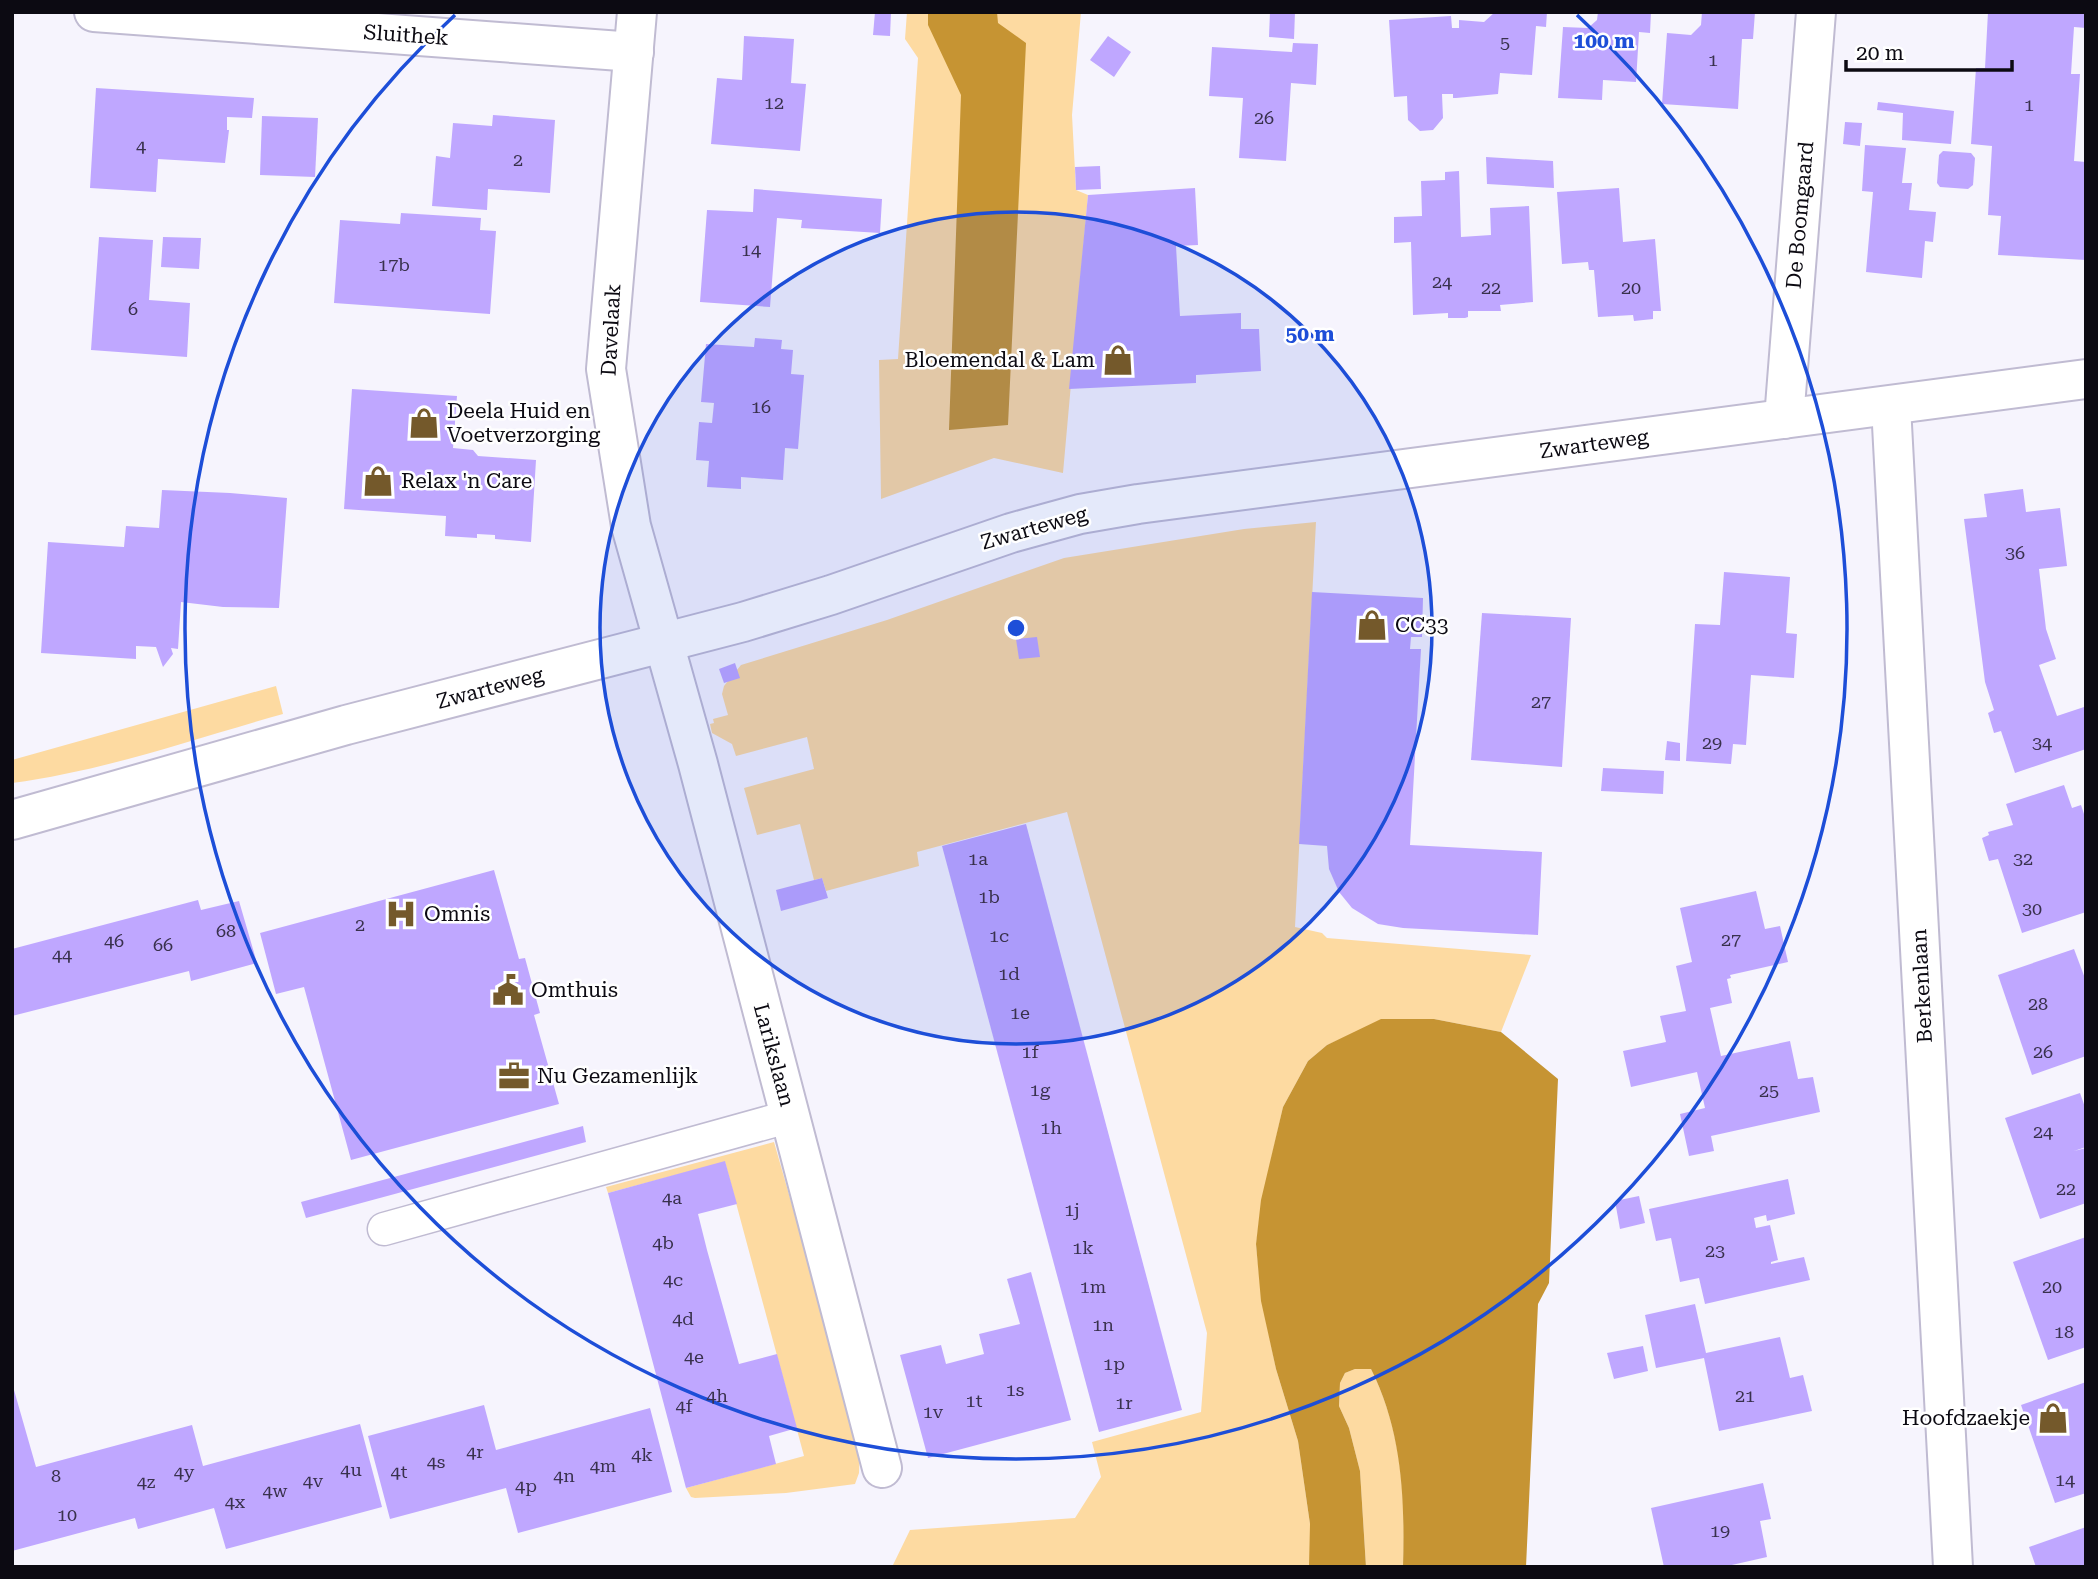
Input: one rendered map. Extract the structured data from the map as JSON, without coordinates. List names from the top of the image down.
{
  "streets": {
    "street": [
      "Sluithek",
      "De Boomgaard",
      "Davelaak",
      "Zwarteweg",
      "Berkenlaan",
      "Larikslaan"
    ]
  },
  "crossings": [
    ["Sluithek", "Davelaak"],
    ["De Boomgaard", "Zwarteweg"],
    ["Davelaak", "Zwarteweg"],
    ["Davelaak", "Larikslaan"],
    ["Zwarteweg", "Berkenlaan"],
    ["Zwarteweg", "Larikslaan"]
  ],
  "places": {
    "shop": [
      "Bloemendal & Lam",
      "Deela Huid en Voetverzorging",
      "Relax 'n Care",
      "CC33",
      "Hoofdzaekje"
    ],
    "hospital": ["Omnis"],
    "public building": ["Omthuis"],
    "office": ["Nu Gezamenlijk"]
  },
  "house_numbers": [
    "5",
    "1",
    "12",
    "1",
    "26",
    "4",
    "2",
    "14",
    "17b",
    "24",
    "22",
    "20",
    "6",
    "16",
    "36",
    "27",
    "29",
    "34",
    "1a",
    "32",
    "1b",
    "30",
    "2",
    "68",
    "1c",
    "27",
    "46",
    "66",
    "44",
    "1d",
    "28",
    "1e",
    "1f",
    "26",
    "1g",
    "25",
    "1h",
    "24",
    "22",
    "4a",
    "1j",
    "4b",
    "1k",
    "23",
    "4c",
    "1m",
    "20",
    "4d",
    "1n",
    "18",
    "4e",
    "1p",
    "1s",
    "4h",
    "21",
    "1t",
    "1r",
    "4f",
    "1v",
    "4r",
    "4k",
    "4s",
    "4m",
    "4u",
    "4y",
    "4t",
    "8",
    "4n",
    "14",
    "4v",
    "4z",
    "4p",
    "4w",
    "4x",
    "10",
    "19"
  ],
  "scale_bar": "20 m",
  "rings": ["100 m", "50 m"]
}
